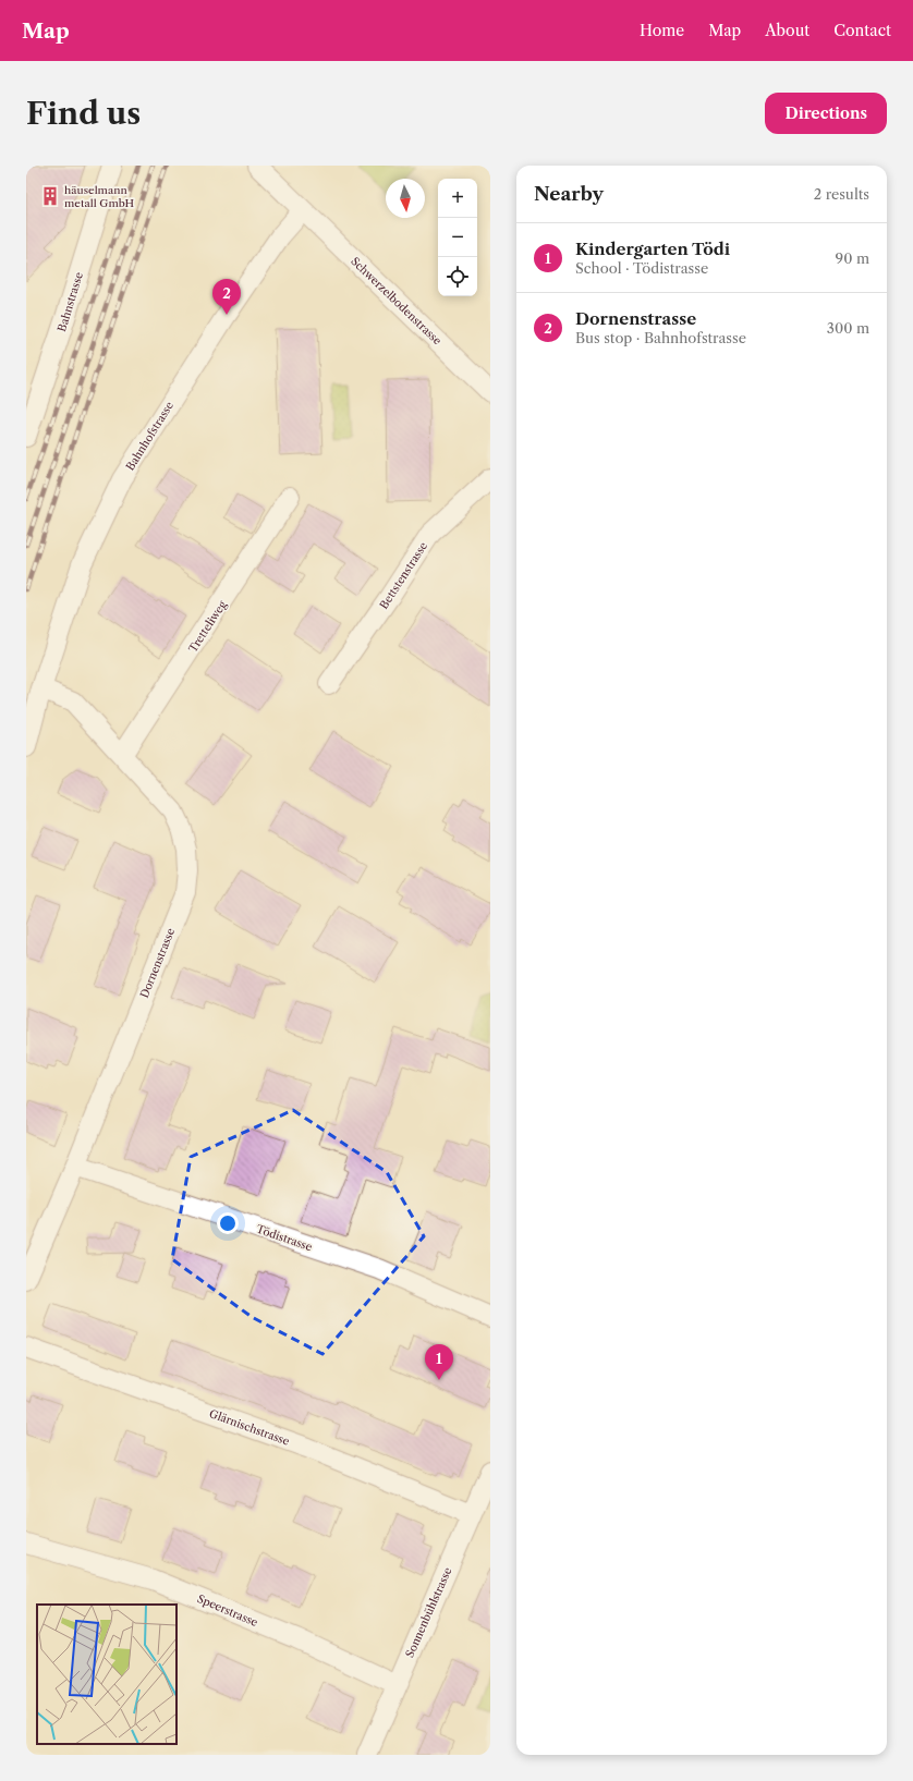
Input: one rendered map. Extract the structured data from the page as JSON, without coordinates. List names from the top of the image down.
{
  "streets": {
    "street": [
      "Schwerzelbodenstrasse",
      "Bahnstrasse",
      "Bahnhofstrasse",
      "Bettstenstrasse",
      "Tretteliweg",
      "Dornenstrasse",
      "Tödistrasse",
      "Glärnischstrasse",
      "Speerstrasse",
      "Sonnenbühlstrasse"
    ]
  },
  "crossings": [
    ["Schwerzelbodenstrasse", "Bahnhofstrasse"],
    ["Bahnhofstrasse", "Dornenstrasse"],
    ["Tretteliweg", "Dornenstrasse"],
    ["Dornenstrasse", "Tödistrasse"],
    ["Glärnischstrasse", "Sonnenbühlstrasse"],
    ["Speerstrasse", "Sonnenbühlstrasse"]
  ],
  "places": {
    "building": ["häuselmann metall GmbH"]
  },
  "north": "bottom",
  "page": {
    "header": "Map",
    "nav": [
      "Home",
      "Map",
      "About",
      "Contact"
    ],
    "buttons": "Directions",
    "title": "Find us",
    "heading": ["Nearby", "2 results"],
    "map_buttons": ["+", "−"],
    "list": [
      {
        "mark": "1",
        "name": "Kindergarten Tödi",
        "note": "School · Tödistrasse",
        "value": "90 m"
      },
      {
        "mark": "2",
        "name": "Dornenstrasse",
        "note": "Bus stop · Bahnhofstrasse",
        "value": "300 m"
      }
    ],
    "pins": ["2", "1"]
  }
}
